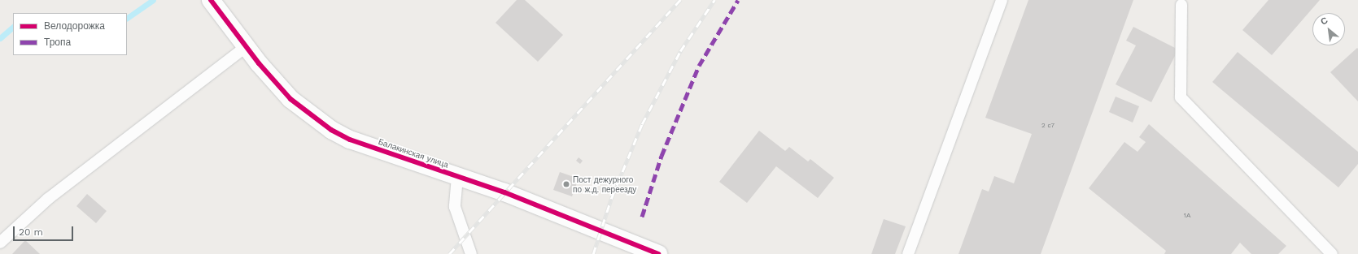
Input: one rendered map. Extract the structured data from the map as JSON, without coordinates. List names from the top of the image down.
{
  "streets": {
    "street": ["Балакинская улица"]
  },
  "places": ["Пост дежурного по ж.д. переезду"],
  "house_numbers": ["2 с7", "1А"],
  "legend": ["Велодорожка", "Тропа"],
  "scale_bar": "20 m",
  "north": "top left"
}
